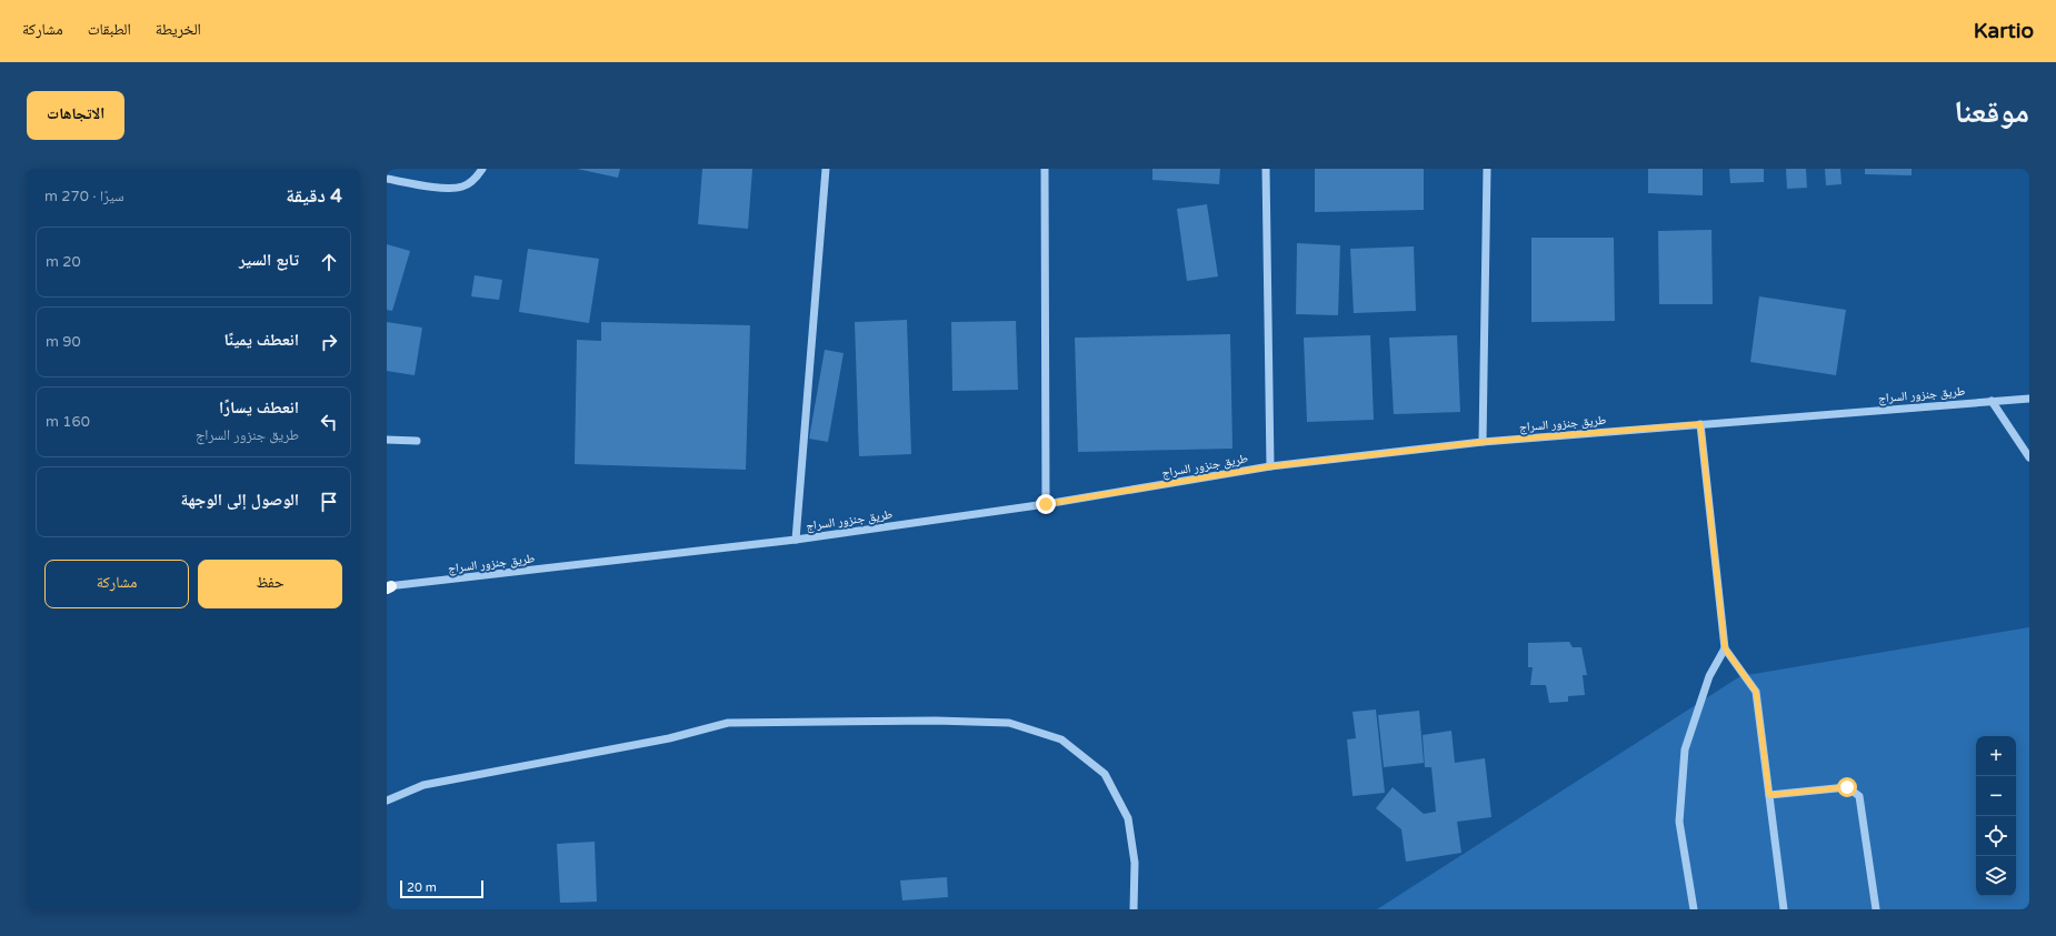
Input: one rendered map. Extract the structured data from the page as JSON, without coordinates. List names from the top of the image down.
{
  "streets": {
    "street": ["طريق جنزور السراج"]
  },
  "scale_bar": "20 m",
  "page": {
    "header": "Kartio",
    "nav": ["الخريطة", "الطبقات", "مشاركة"],
    "title": "موقعنا",
    "buttons": [
      "الاتجاهات",
      ["حفظ", "مشاركة"]
    ],
    "heading": ["4 دقيقة", "سيرًا · 270 m"],
    "list": [
      ["تابع السير", "20 m"],
      ["انعطف يمينًا", "90 m"],
      ["انعطف يسارًا", "طريق جنزور السراج", "160 m"],
      "الوصول إلى الوجهة"
    ],
    "map_buttons": ["+", "−"],
    "scale": "20 m"
  }
}
